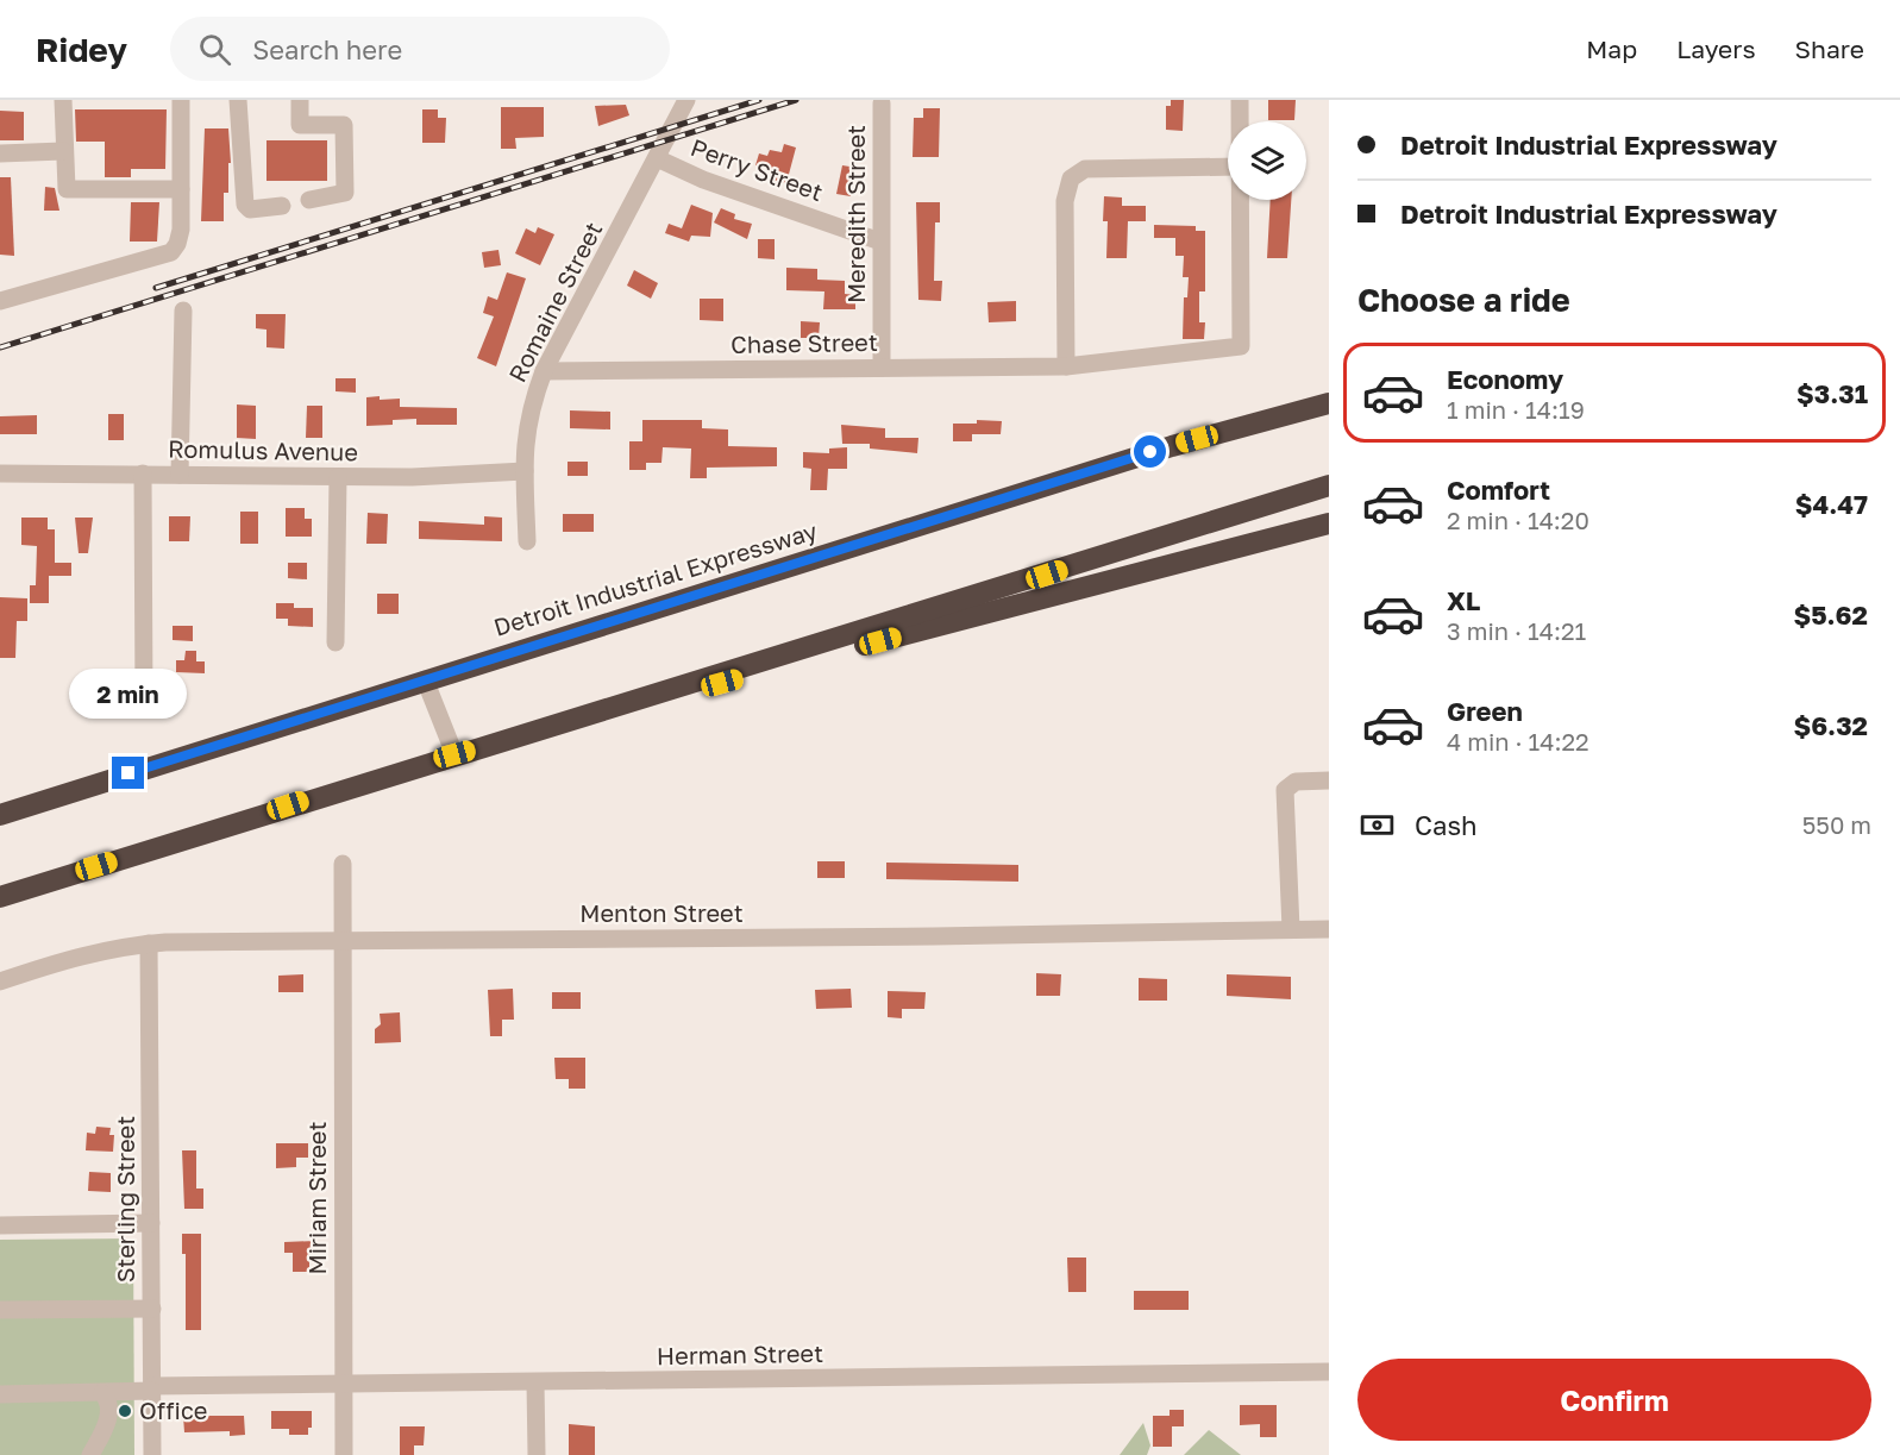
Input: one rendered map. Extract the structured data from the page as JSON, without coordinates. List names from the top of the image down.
{
  "streets": {
    "highway": ["Detroit Industrial Expressway"],
    "street": [
      "Perry Street",
      "Meredith Street",
      "Romaine Street",
      "Chase Street",
      "Romulus Avenue",
      "Menton Street",
      "Miriam Street",
      "Sterling Street",
      "Herman Street"
    ]
  },
  "crossings": [
    ["Perry Street", "Meredith Street"],
    ["Perry Street", "Romaine Street"],
    ["Meredith Street", "Chase Street"],
    ["Romaine Street", "Chase Street"],
    ["Romaine Street", "Romulus Avenue"],
    ["Menton Street", "Miriam Street"],
    ["Menton Street", "Sterling Street"],
    ["Miriam Street", "Herman Street"],
    ["Sterling Street", "Herman Street"]
  ],
  "places": ["Office"],
  "page": {
    "header": "Ridey",
    "search": "Search here",
    "nav": ["Map", "Layers", "Share"],
    "banner": ["Detroit Industrial Expressway", "Detroit Industrial Expressway"],
    "heading": "Choose a ride",
    "list": [
      {
        "name": "Economy",
        "note": "1 min · 14:19",
        "value": "$3.31"
      },
      {
        "name": "Comfort",
        "note": "2 min · 14:20",
        "value": "$4.47"
      },
      {
        "name": "XL",
        "note": "3 min · 14:21",
        "value": "$5.62"
      },
      {
        "name": "Green",
        "note": "4 min · 14:22",
        "value": "$6.32"
      }
    ],
    "bubble": "2 min",
    "pay": ["Cash", "550 m"],
    "buttons": "Confirm"
  }
}
